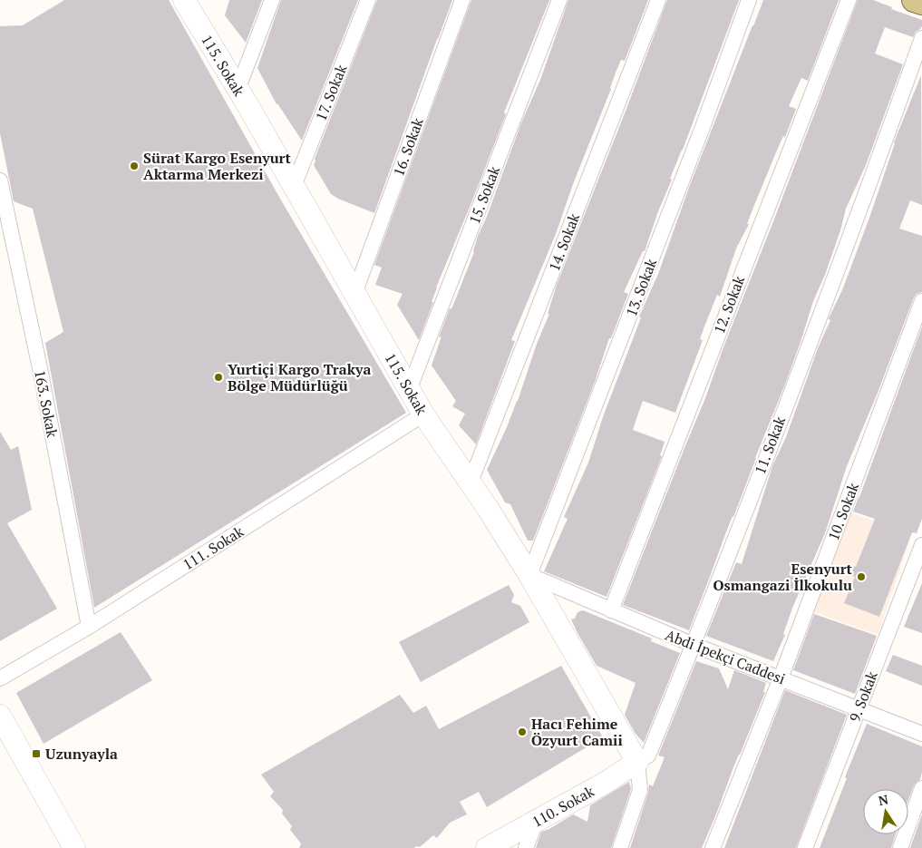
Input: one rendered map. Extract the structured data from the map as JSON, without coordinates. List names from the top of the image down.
{
  "streets": {
    "street": [
      "115. Sokak",
      "17. Sokak",
      "16. Sokak",
      "15. Sokak",
      "14. Sokak",
      "13. Sokak",
      "12. Sokak",
      "163. Sokak",
      "11. Sokak",
      "10. Sokak",
      "111. Sokak",
      "Abdi İpekçi Caddesi",
      "9. Sokak",
      "110. Sokak"
    ]
  },
  "crossings": [
    ["115. Sokak", "17. Sokak"],
    ["115. Sokak", "16. Sokak"],
    ["115. Sokak", "15. Sokak"],
    ["115. Sokak", "14. Sokak"],
    ["115. Sokak", "13. Sokak"],
    ["115. Sokak", "11. Sokak"],
    ["115. Sokak", "111. Sokak"],
    ["115. Sokak", "Abdi İpekçi Caddesi"],
    ["115. Sokak", "110. Sokak"],
    ["13. Sokak", "Abdi İpekçi Caddesi"],
    ["12. Sokak", "Abdi İpekçi Caddesi"],
    ["163. Sokak", "111. Sokak"],
    ["11. Sokak", "Abdi İpekçi Caddesi"],
    ["11. Sokak", "110. Sokak"],
    ["10. Sokak", "Abdi İpekçi Caddesi"],
    ["Abdi İpekçi Caddesi", "9. Sokak"]
  ],
  "places": {
    "other": [
      "Sürat Kargo Esenyurt Aktarma Merkezi",
      "Yurtiçi Kargo Trakya Bölge Müdürlüğü",
      "Esenyurt Osmangazi İlkokulu",
      "Hacı Fehime Özyurt Camii"
    ],
    "transit": ["Uzunyayla"]
  },
  "north": "top"
}
